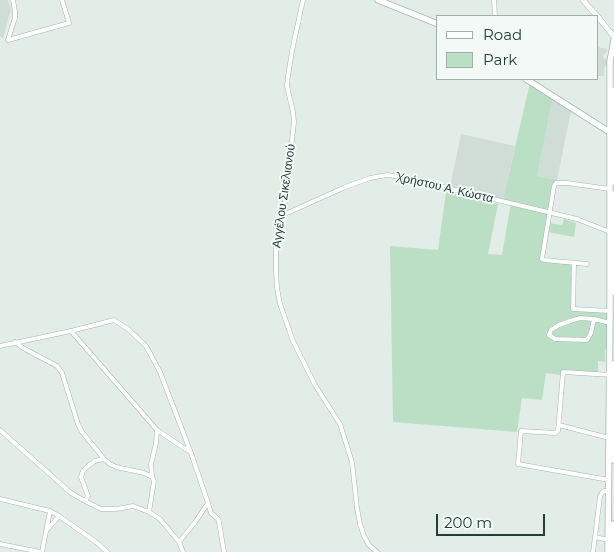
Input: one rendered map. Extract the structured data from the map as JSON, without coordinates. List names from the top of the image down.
{
  "streets": {
    "street": ["Χρήστου Α. Κώστα", "Αγγέλου Σικελιανού"]
  },
  "crossings": [
    ["Χρήστου Α. Κώστα", "Αγγέλου Σικελιανού"]
  ],
  "legend": ["Road", "Park"],
  "scale_bar": "200 m"
}
